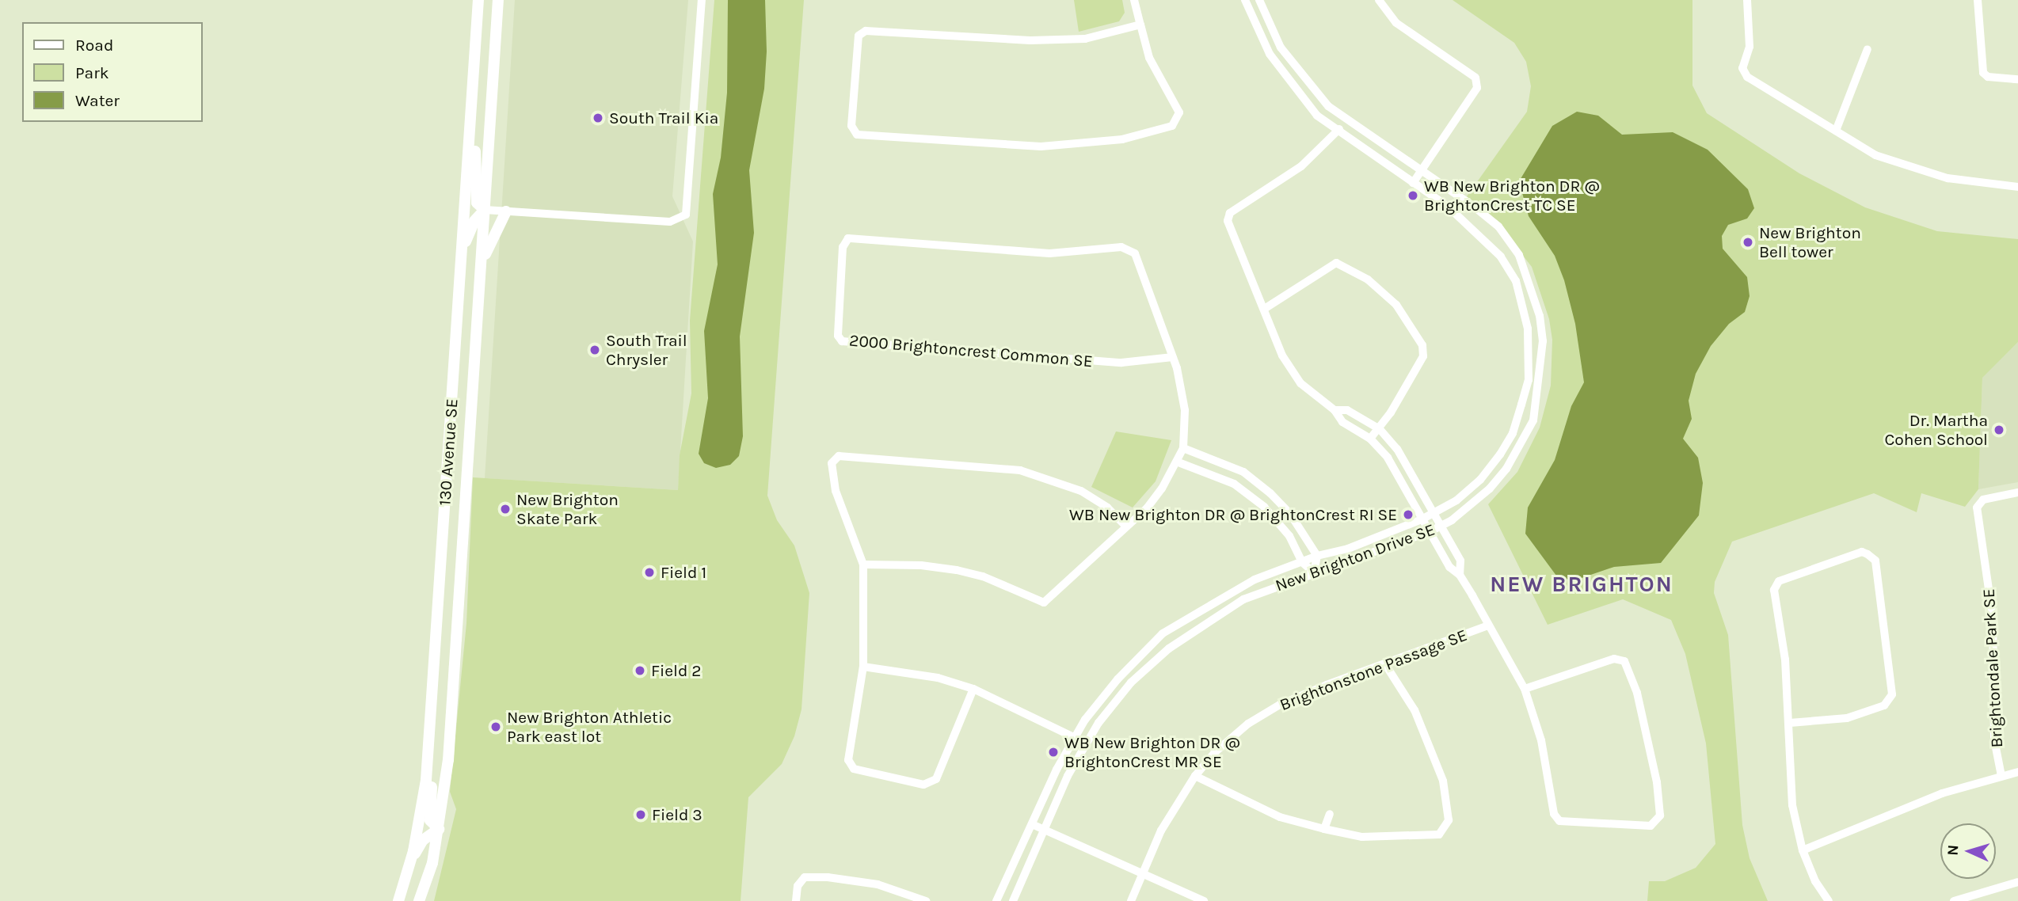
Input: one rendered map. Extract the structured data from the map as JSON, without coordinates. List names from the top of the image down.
{
  "streets": {
    "main road": ["130 Avenue SE"],
    "street": [
      "2000 Brightoncrest Common SE",
      "New Brighton Drive SE",
      "Brightondale Park SE",
      "Brightonstone Passage SE"
    ]
  },
  "districts": ["NEW BRIGHTON"],
  "places": [
    "South Trail Kia",
    "WB New Brighton DR @ BrightonCrest TC SE",
    "New Brighton Bell tower",
    "South Trail Chrysler",
    "Dr. Martha Cohen School",
    "New Brighton Skate Park",
    "WB New Brighton DR @ BrightonCrest RI SE",
    "Field 1",
    "Field 2",
    "New Brighton Athletic Park east lot",
    "WB New Brighton DR @ BrightonCrest MR SE",
    "Field 3"
  ],
  "legend": ["Road", "Park", "Water"],
  "north": "left"
}
